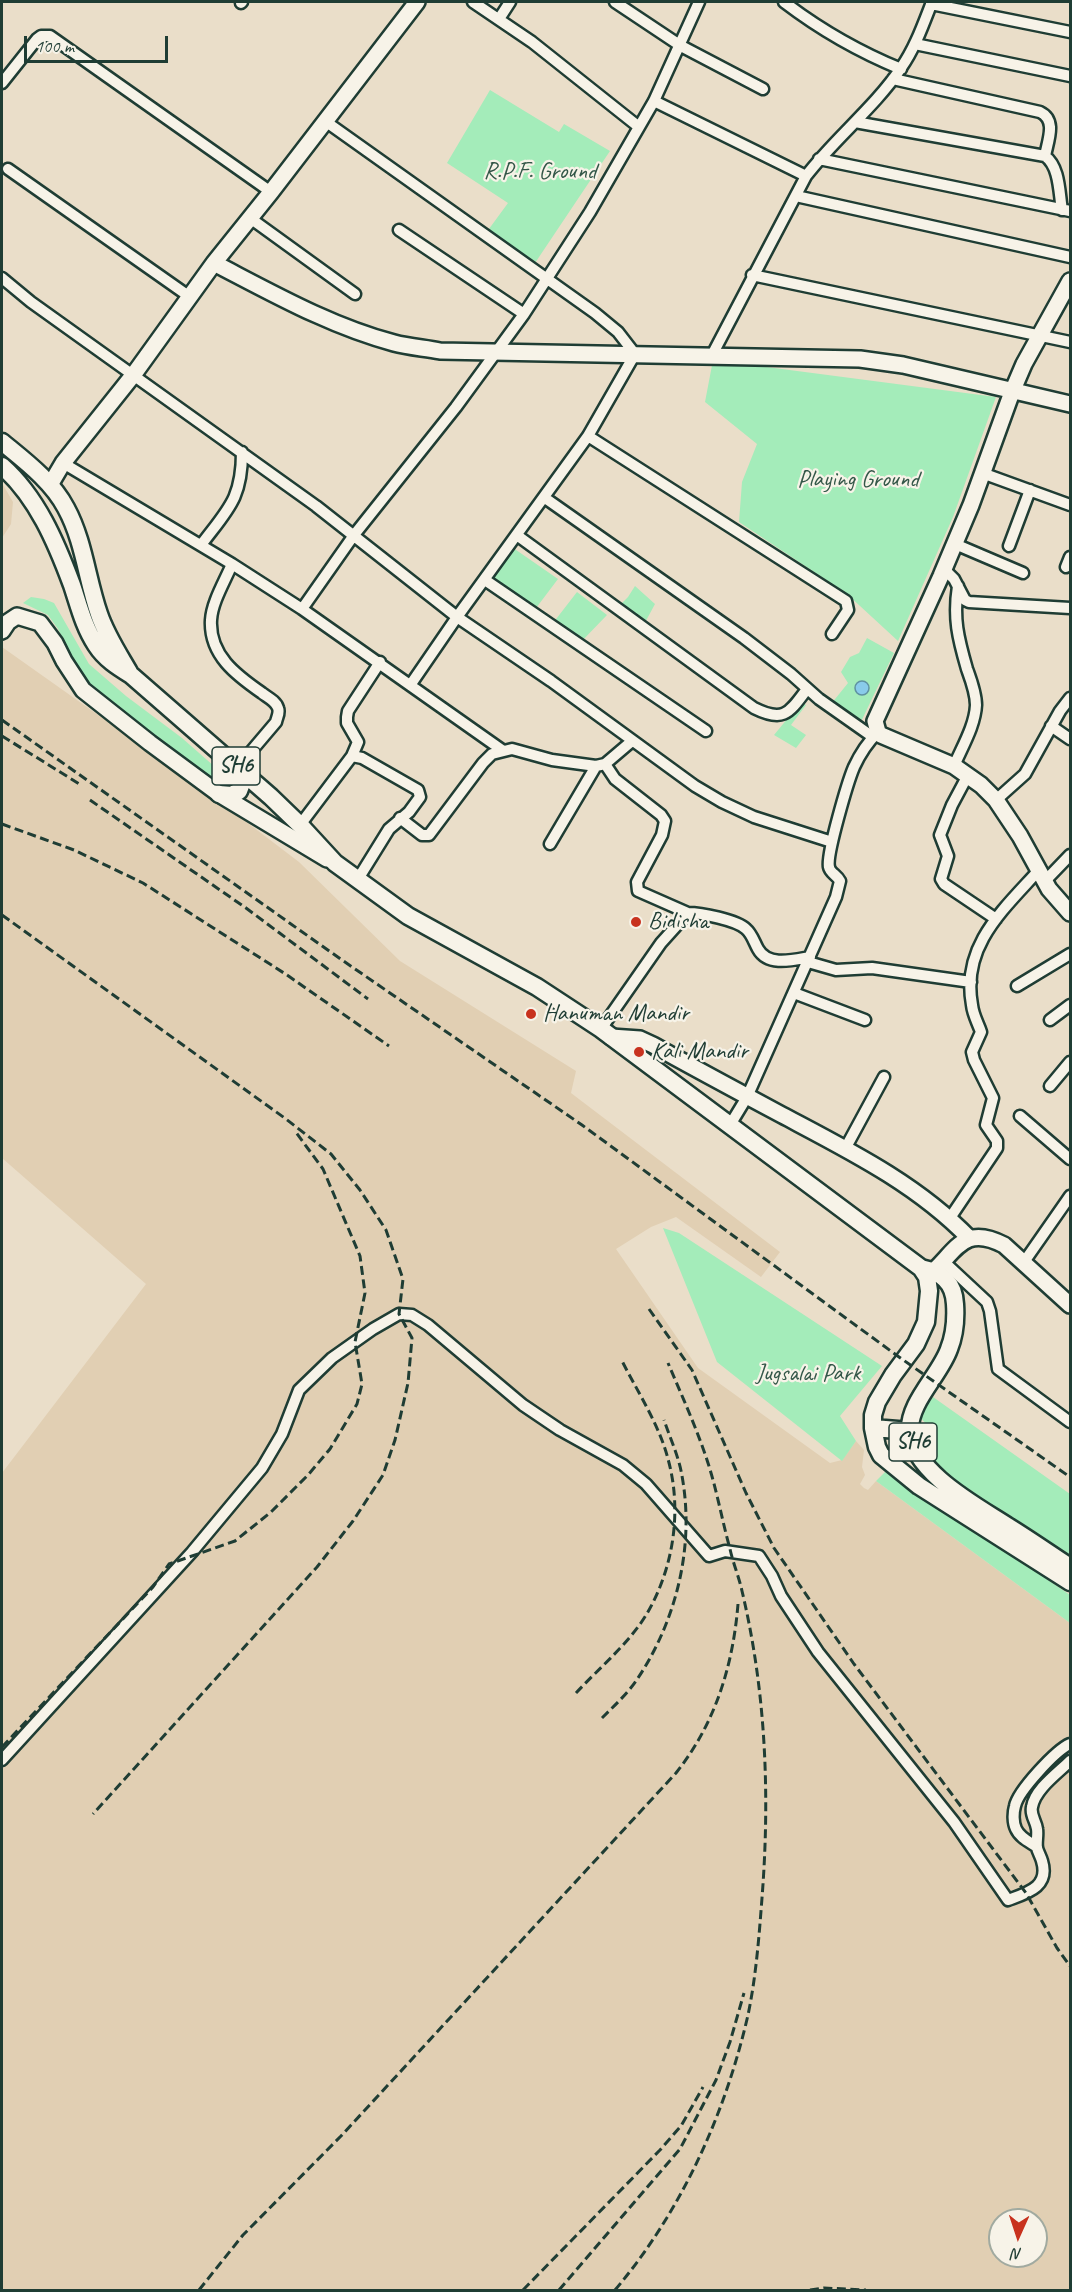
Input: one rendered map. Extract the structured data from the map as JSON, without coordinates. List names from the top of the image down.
{
  "streets": {
    "main road": ["SH6"]
  },
  "parks": ["R.P.F. Ground", "Playing Ground", "Jugsalai Park"],
  "places": ["Bidisha", "Hanuman Mandir", "Kali Mandir"],
  "scale_bar": "100 m",
  "north": "bottom"
}
